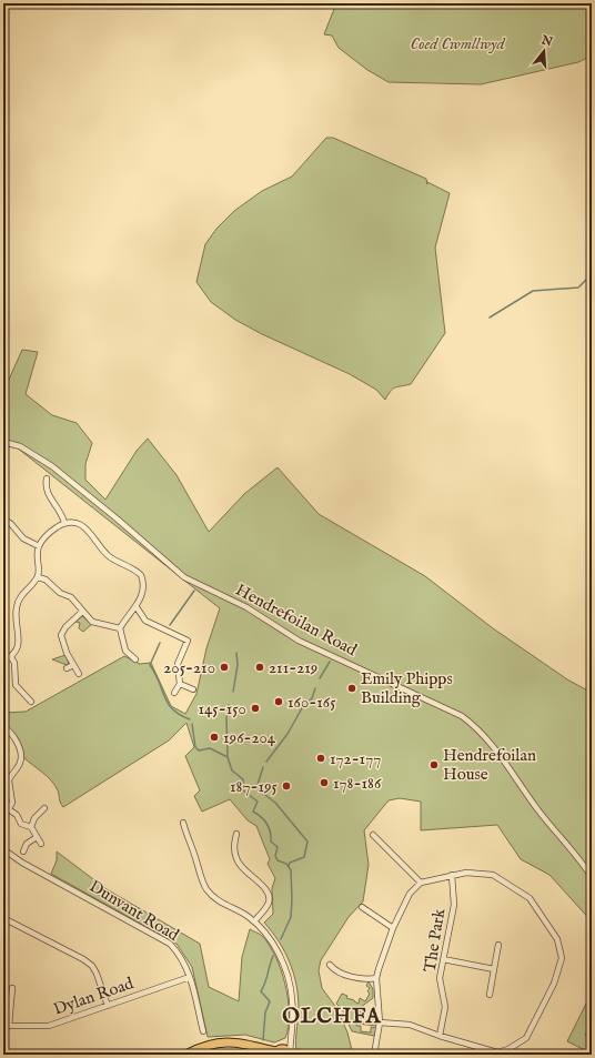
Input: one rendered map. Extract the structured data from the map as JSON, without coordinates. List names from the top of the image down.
{
  "streets": {
    "street": [
      "Hendrefoilan Road",
      "Dunvant Road",
      "The Park",
      "Dylan Road"
    ]
  },
  "crossings": [
    ["Dunvant Road", "Dylan Road"]
  ],
  "districts": ["OLCHFA"],
  "parks": ["Coed Cwmllwyd"],
  "places": [
    "205-210",
    "211-219",
    "Emily Phipps Building",
    "160-165",
    "145-150",
    "196-204",
    "172-177",
    "Hendrefoilan House",
    "178-186",
    "187-195"
  ],
  "north": "top"
}
